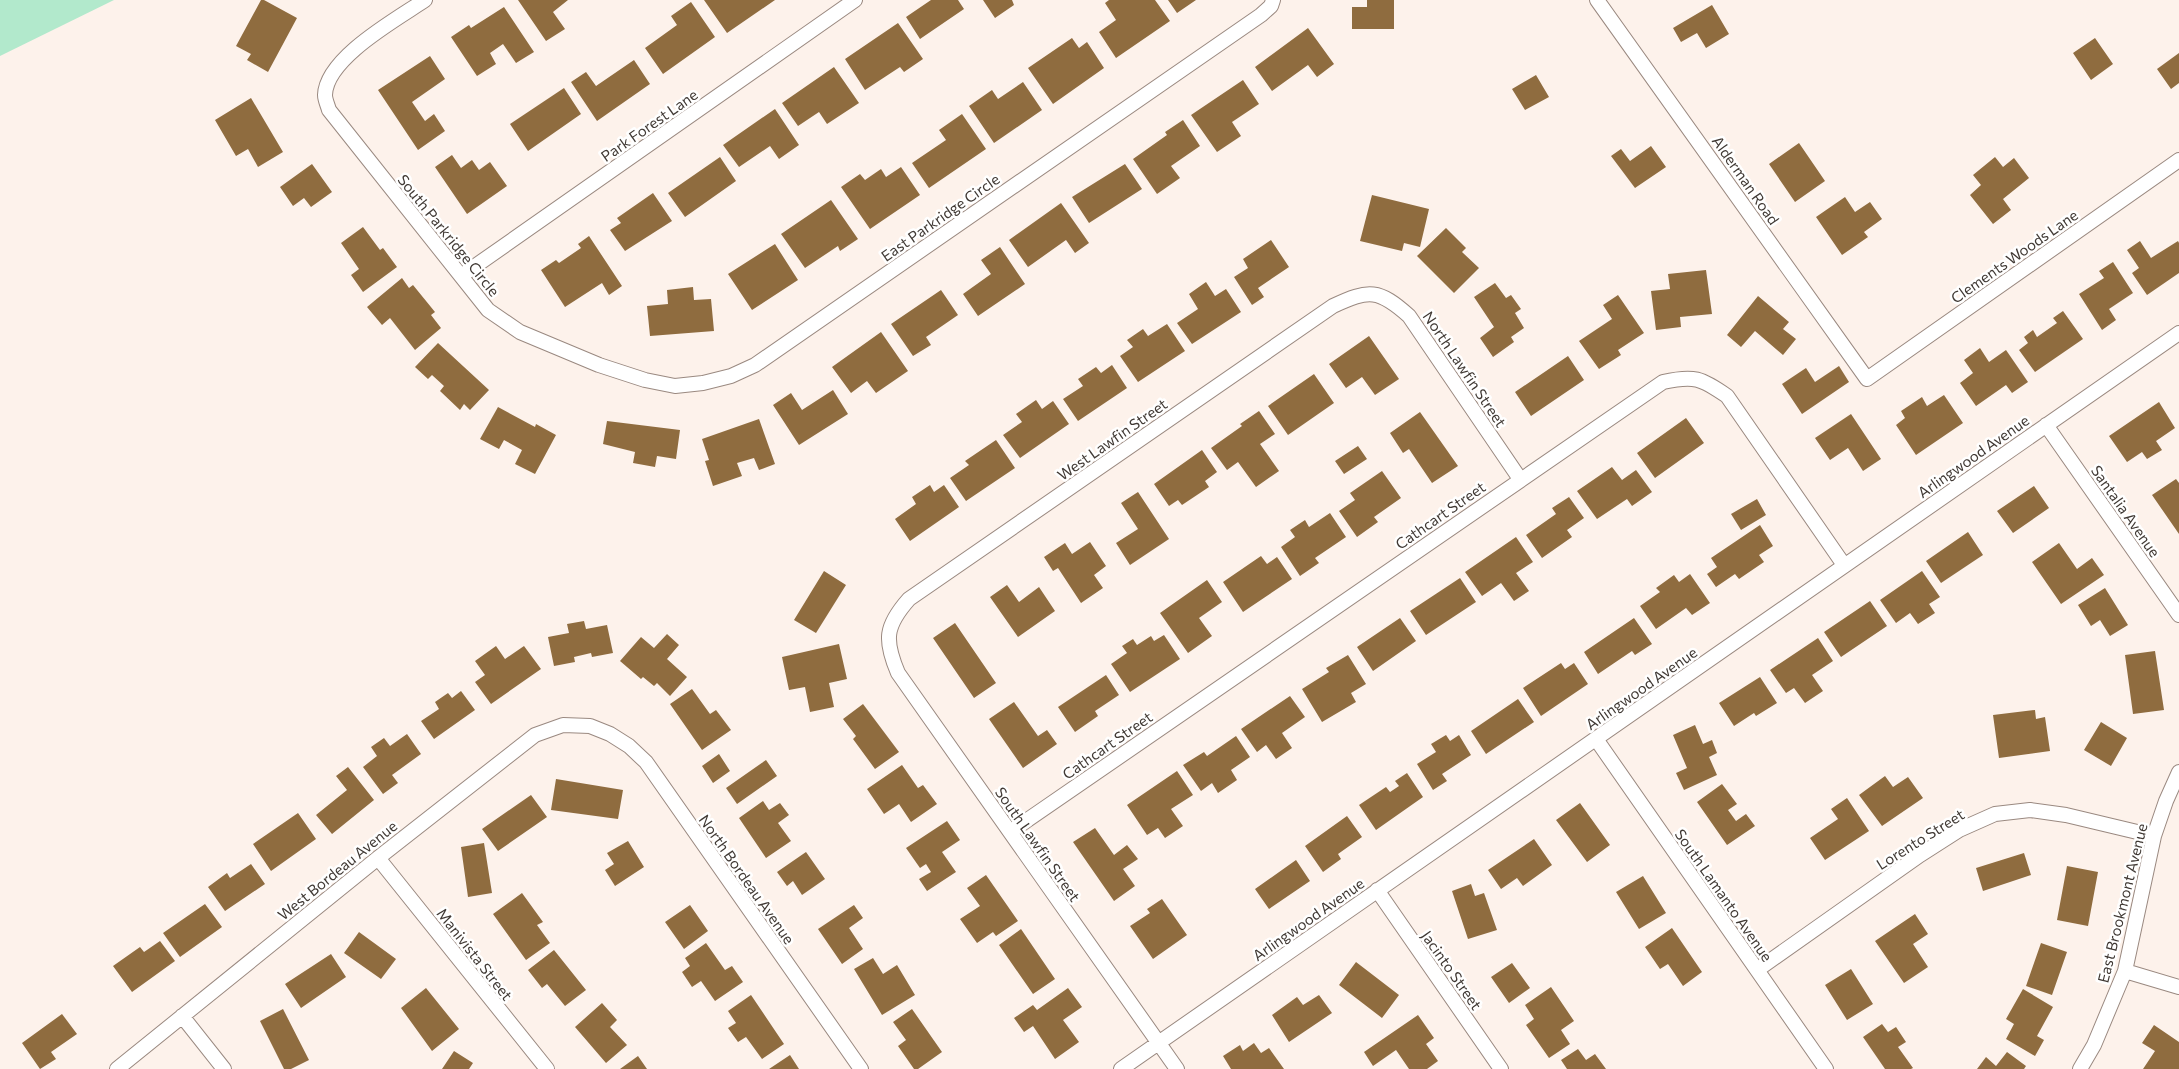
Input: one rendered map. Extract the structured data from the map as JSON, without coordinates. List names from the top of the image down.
{
  "streets": {
    "street": [
      "Park Forest Lane",
      "Alderman Road",
      "East Parkridge Circle",
      "South Parkridge Circle",
      "Clements Woods Lane",
      "North Lawfin Street",
      "West Lawfin Street",
      "Arlingwood Avenue",
      "Santalia Avenue",
      "Cathcart Street",
      "Lorento Street",
      "South Lawfin Street",
      "West Bordeau Avenue",
      "North Bordeau Avenue",
      "South Lamanto Avenue",
      "East Brookmont Avenue",
      "Manivista Street",
      "Jacinto Street"
    ]
  },
  "crossings": [
    ["Park Forest Lane", "South Parkridge Circle"],
    ["Alderman Road", "Clements Woods Lane"],
    ["East Parkridge Circle", "South Parkridge Circle"],
    ["North Lawfin Street", "West Lawfin Street"],
    ["North Lawfin Street", "Cathcart Street"],
    ["West Lawfin Street", "South Lawfin Street"],
    ["Arlingwood Avenue", "Santalia Avenue"],
    ["Arlingwood Avenue", "Cathcart Street"],
    ["Arlingwood Avenue", "South Lawfin Street"],
    ["Arlingwood Avenue", "South Lamanto Avenue"],
    ["Arlingwood Avenue", "Jacinto Street"],
    ["Cathcart Street", "South Lawfin Street"],
    ["Lorento Street", "South Lamanto Avenue"],
    ["Lorento Street", "East Brookmont Avenue"],
    ["West Bordeau Avenue", "North Bordeau Avenue"],
    ["West Bordeau Avenue", "Manivista Street"]
  ]
}
